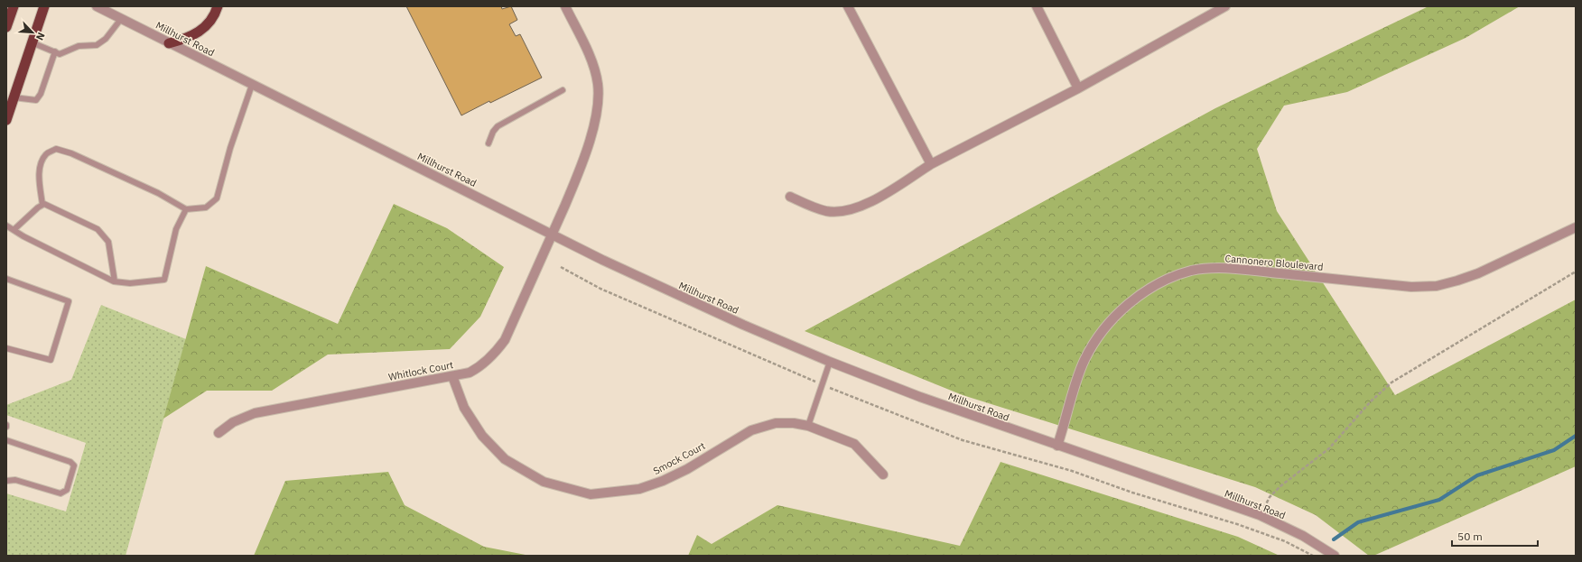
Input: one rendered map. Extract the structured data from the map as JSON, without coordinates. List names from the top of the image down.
{
  "streets": {
    "street": [
      "Millhurst Road",
      "Cannonero Bloulevard",
      "Whitlock Court",
      "Smock Court"
    ]
  },
  "crossings": [
    ["Millhurst Road", "Cannonero Bloulevard"],
    ["Millhurst Road", "Whitlock Court"],
    ["Whitlock Court", "Smock Court"]
  ],
  "scale_bar": "50 m",
  "north": "bottom right"
}
